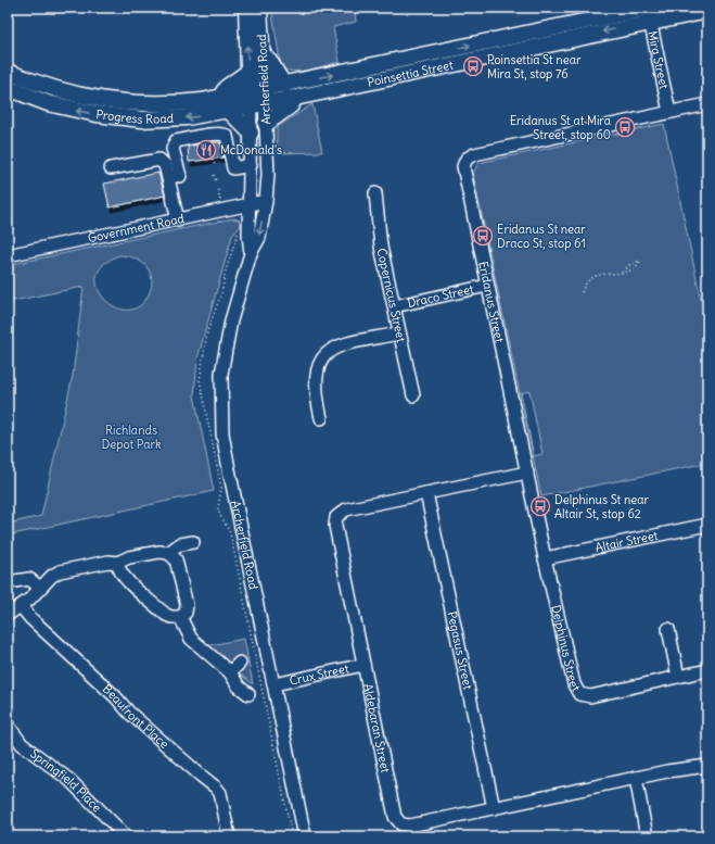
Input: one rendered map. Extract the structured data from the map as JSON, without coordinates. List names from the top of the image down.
{
  "streets": {
    "main road": ["Poinsettia Street", "Archerfield Road", "Progress Road"],
    "street": [
      "Mira Street",
      "Government Road",
      "Copernicus Street",
      "Draco Street",
      "Eridanus Street",
      "Altair Street",
      "Delphinus Street",
      "Pegasus Street",
      "Crux Street",
      "Beaufront Place",
      "Aldebaran Street",
      "Springfield Place"
    ]
  },
  "crossings": [
    ["Mira Street", "Poinsettia Street"],
    ["Mira Street", "Eridanus Street"],
    ["Poinsettia Street", "Archerfield Road"],
    ["Poinsettia Street", "Progress Road"],
    ["Archerfield Road", "Progress Road"],
    ["Archerfield Road", "Government Road"],
    ["Archerfield Road", "Crux Street"],
    ["Copernicus Street", "Draco Street"],
    ["Draco Street", "Eridanus Street"],
    ["Eridanus Street", "Delphinus Street"],
    ["Eridanus Street", "Aldebaran Street"],
    ["Altair Street", "Delphinus Street"],
    ["Delphinus Street", "Aldebaran Street"],
    ["Pegasus Street", "Aldebaran Street"],
    ["Crux Street", "Aldebaran Street"]
  ],
  "parks": ["Richlands Depot Park"],
  "places": {
    "bus stop": [
      "Poinsettia St near Mira St, stop 76",
      "Eridanus St at Mira Street, stop 60",
      "Eridanus St near Draco St, stop 61",
      "Delphinus St near Altair St, stop 62"
    ],
    "restaurant": ["McDonald's"]
  }
}
